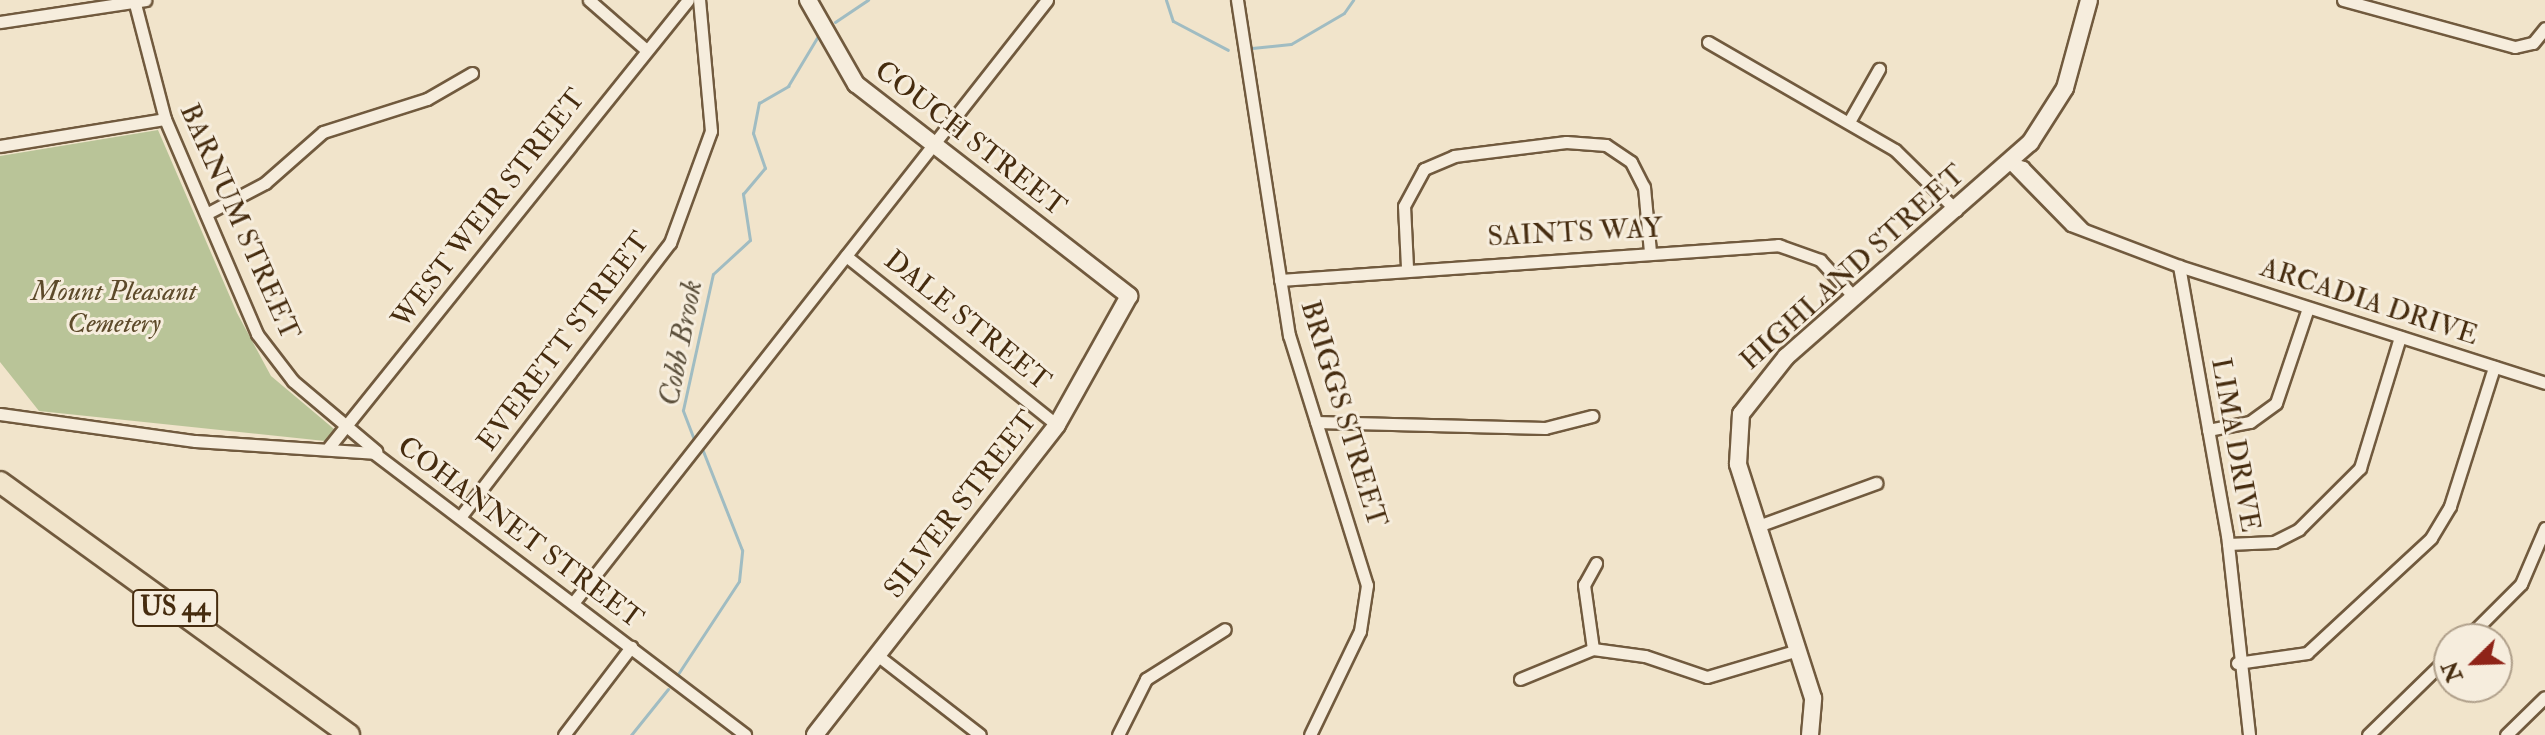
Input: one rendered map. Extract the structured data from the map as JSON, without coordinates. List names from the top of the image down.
{
  "streets": {
    "highway": ["US 44"],
    "street": [
      "COUCH STREET",
      "WEST WEIR STREET",
      "BARNUM STREET",
      "SAINTS WAY",
      "HIGHLAND STREET",
      "ARCADIA DRIVE",
      "DALE STREET",
      "EVERETT STREET",
      "BRIGGS STREET",
      "LIMA DRIVE",
      "SILVER STREET",
      "COHANNET STREET"
    ]
  },
  "crossings": [
    ["COUCH STREET", "SILVER STREET"],
    ["WEST WEIR STREET", "BARNUM STREET"],
    ["WEST WEIR STREET", "COHANNET STREET"],
    ["BARNUM STREET", "COHANNET STREET"],
    ["SAINTS WAY", "HIGHLAND STREET"],
    ["SAINTS WAY", "BRIGGS STREET"],
    ["ARCADIA DRIVE", "LIMA DRIVE"],
    ["DALE STREET", "SILVER STREET"],
    ["EVERETT STREET", "COHANNET STREET"]
  ],
  "water": ["Cobb Brook"],
  "parks": ["Mount Pleasant Cemetery"],
  "north": "bottom left"
}
